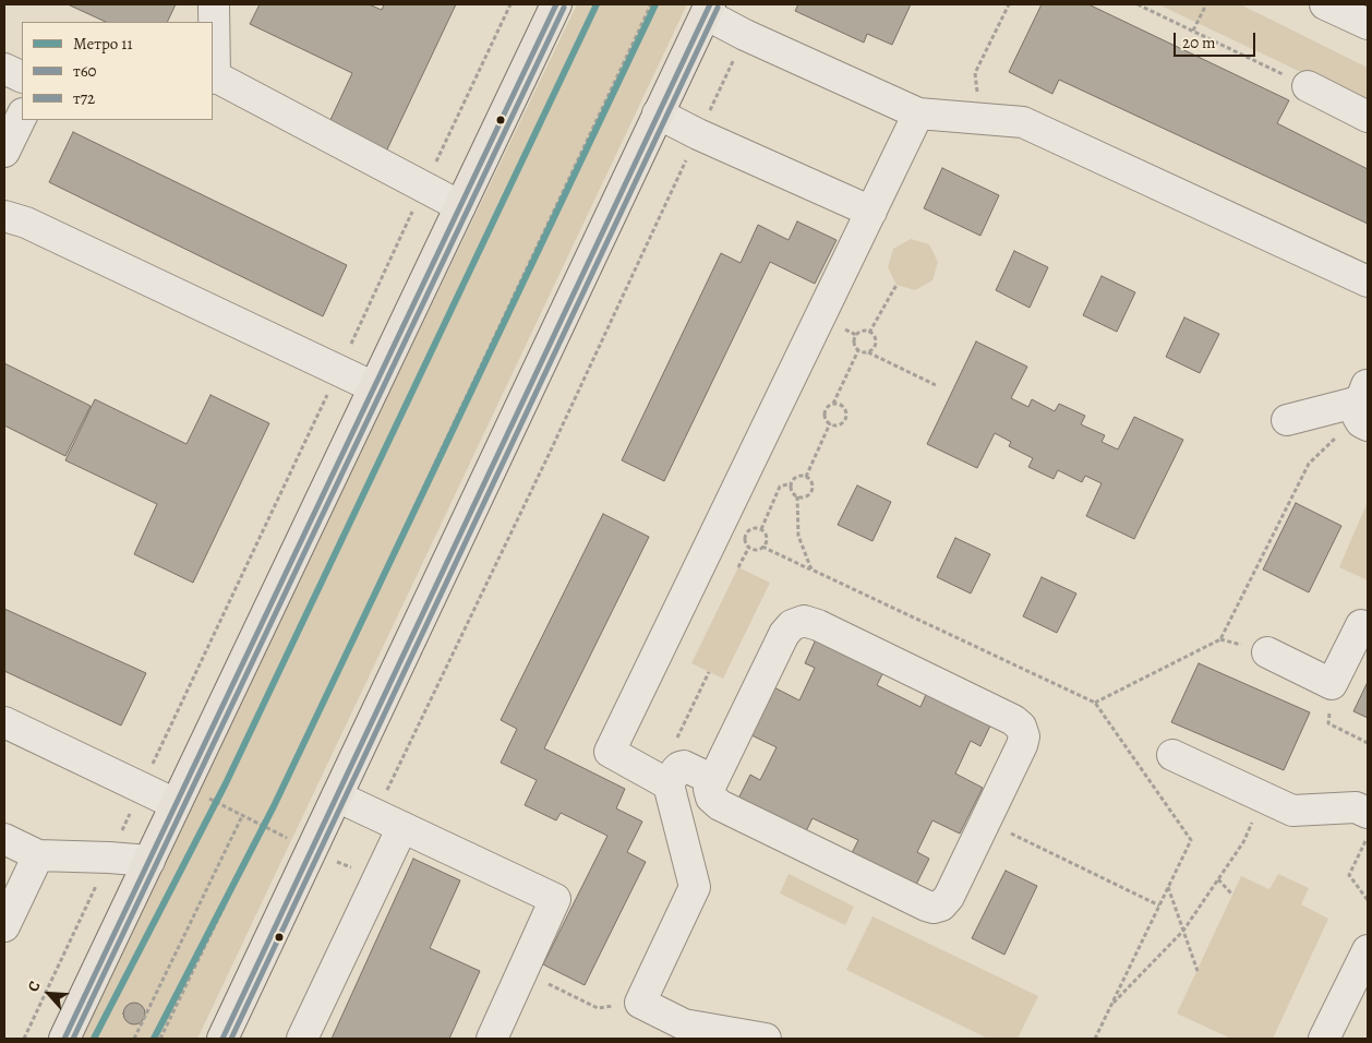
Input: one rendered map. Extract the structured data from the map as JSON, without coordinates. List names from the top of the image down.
{
  "lines": ["metro line 11", "transit line т60", "transit line т72"],
  "legend": ["Метро 11", "т60", "т72"],
  "scale_bar": "20 m",
  "north": "top left"
}
